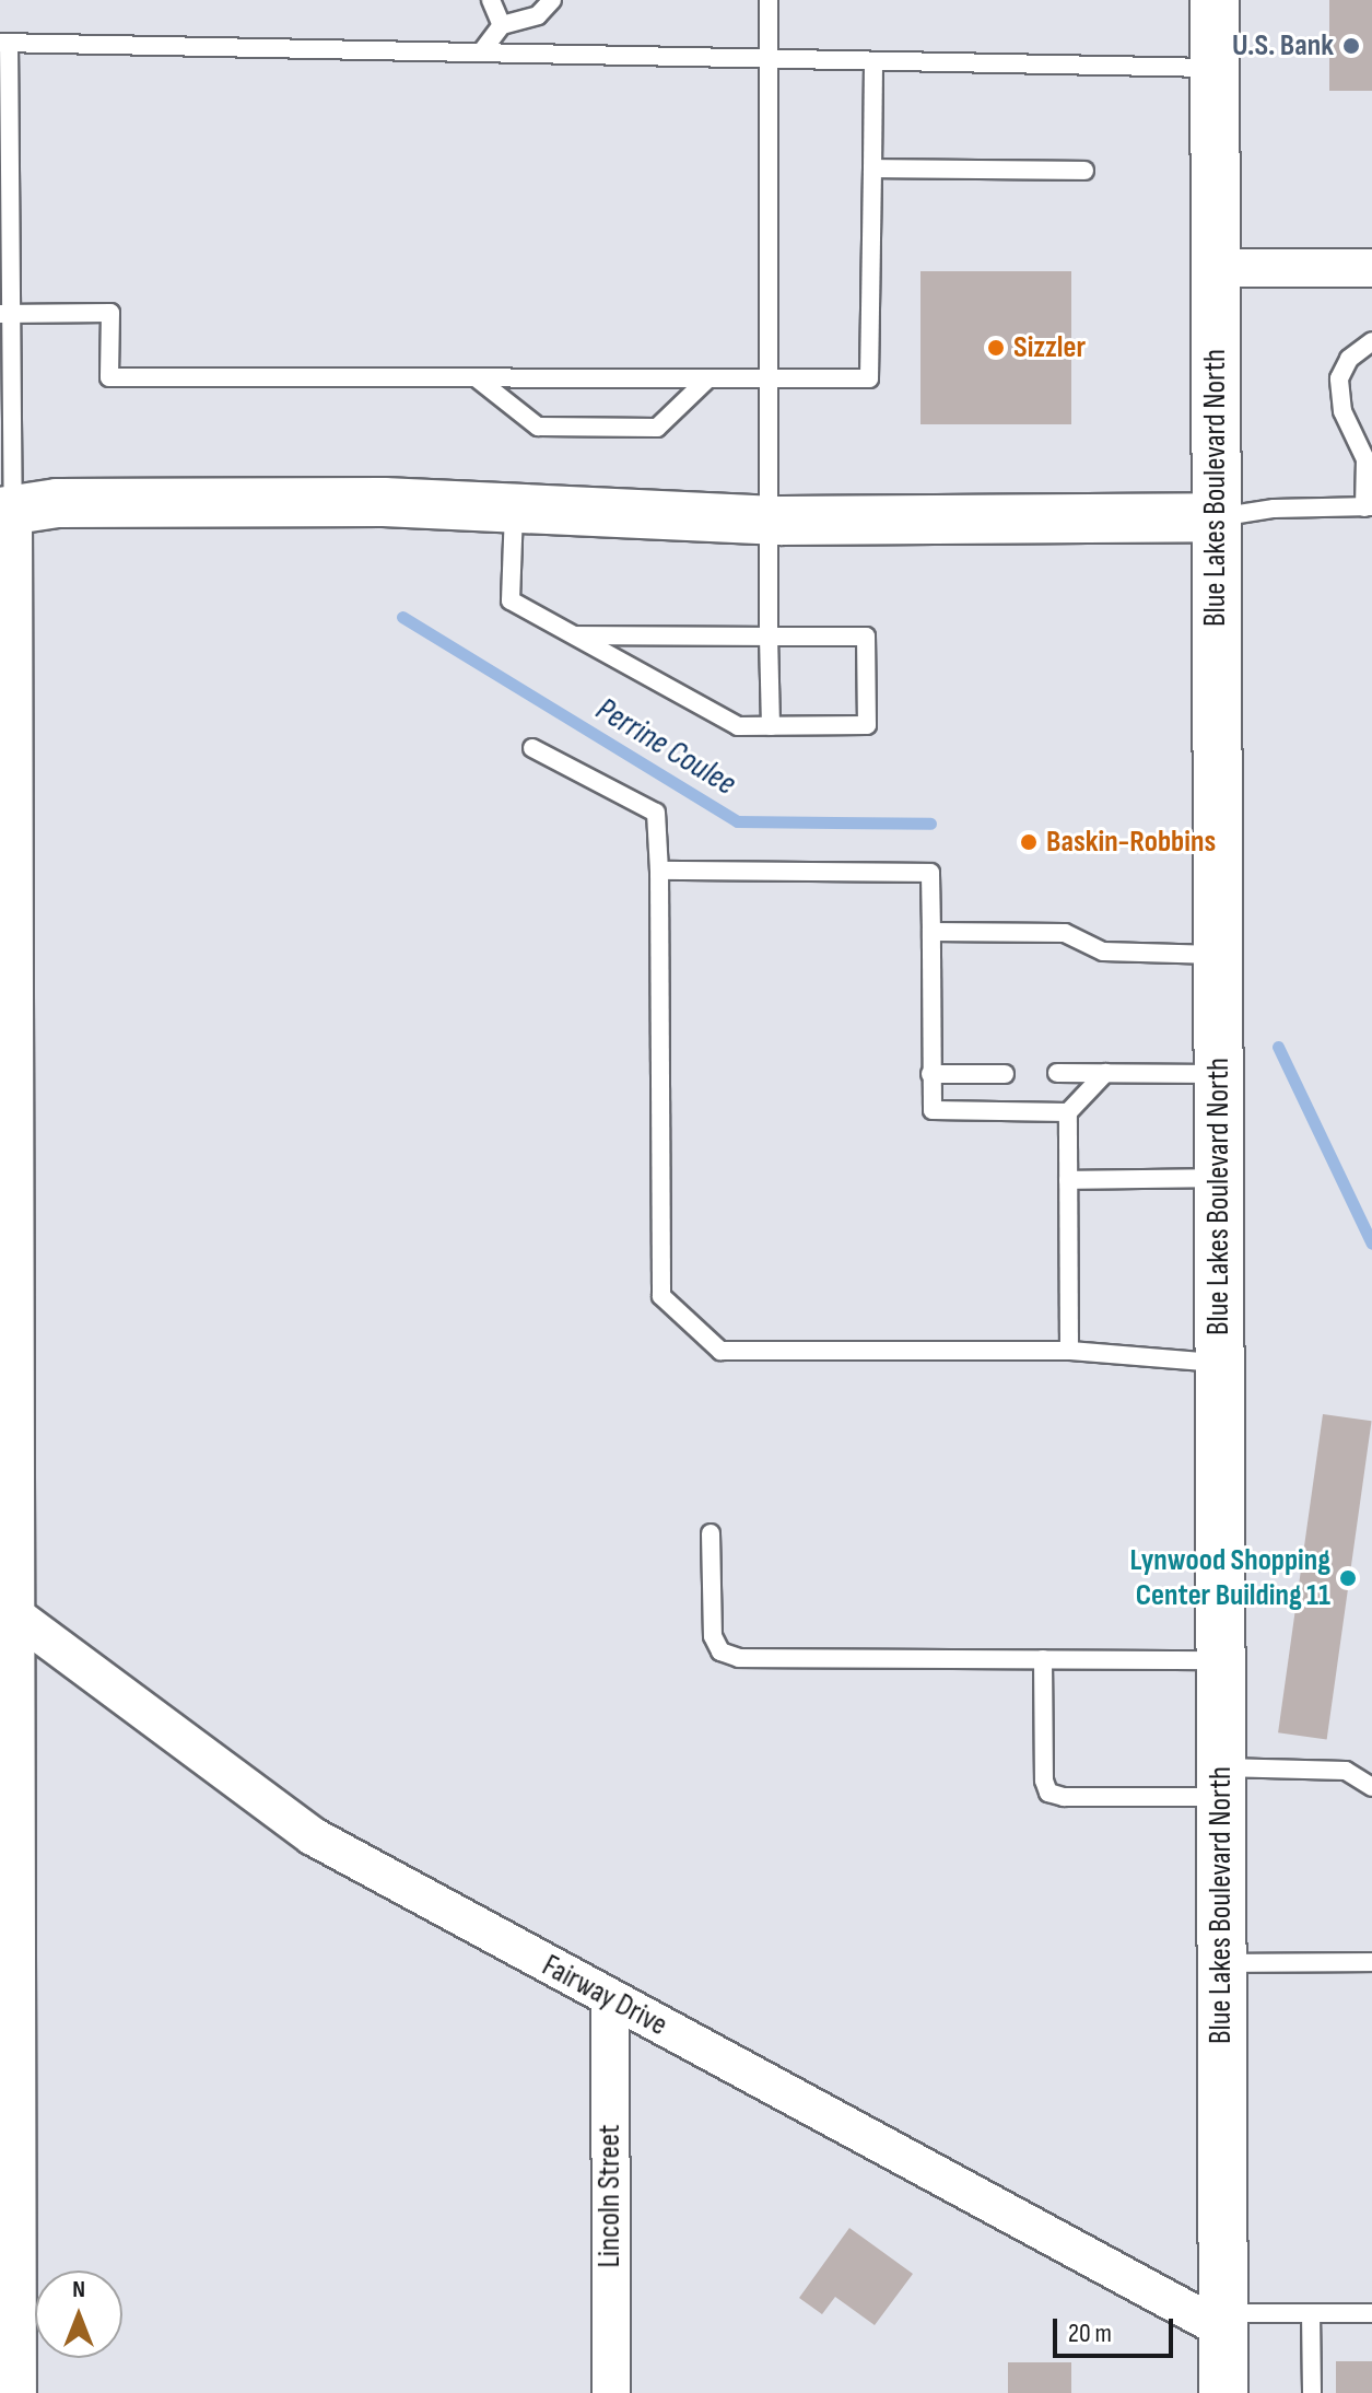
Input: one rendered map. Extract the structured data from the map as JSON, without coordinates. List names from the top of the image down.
{
  "streets": {
    "main road": ["Blue Lakes Boulevard North"],
    "street": ["Fairway Drive", "Lincoln Street"]
  },
  "crossings": [
    ["Blue Lakes Boulevard North", "Fairway Drive"],
    ["Fairway Drive", "Lincoln Street"]
  ],
  "water": ["Perrine Coulee"],
  "places": [
    "U.S. Bank",
    "Sizzler",
    "Baskin-Robbins",
    "Lynwood Shopping Center Building 11"
  ],
  "scale_bar": "20 m",
  "north": "top"
}
